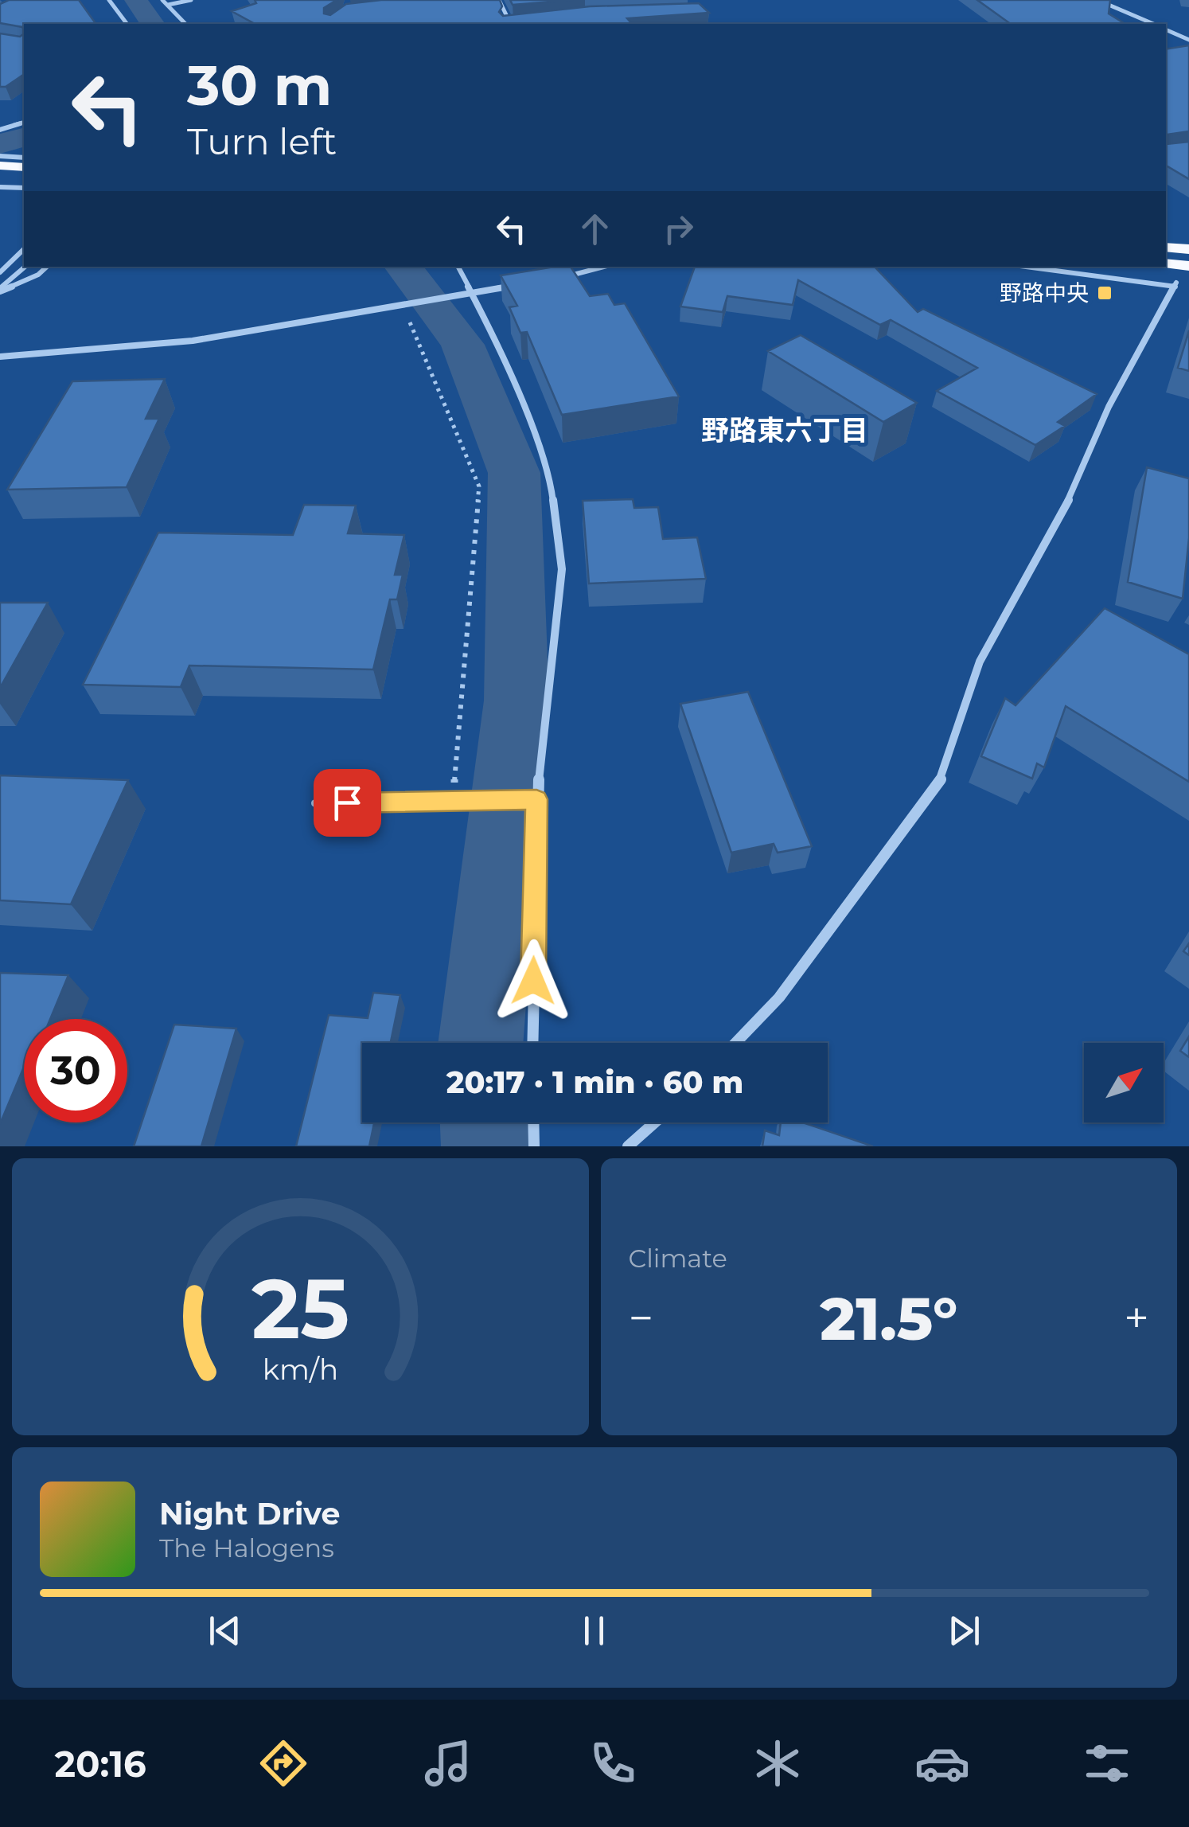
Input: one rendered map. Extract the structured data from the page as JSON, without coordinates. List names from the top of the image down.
{
  "districts": ["野路東六丁目"],
  "places": {
    "transit": ["野路中央"]
  },
  "north": "top right",
  "page": {
    "turn": ["30 m", "Turn left"],
    "limit": "30",
    "trip": "20:17 · 1 min · 60 m",
    "tile": "Climate",
    "heat": ["−", "21.5°", "+"],
    "song": ["Night Drive", "The Halogens"],
    "tabs": "20:16",
    "gauge": ["25", "km/h"]
  }
}
